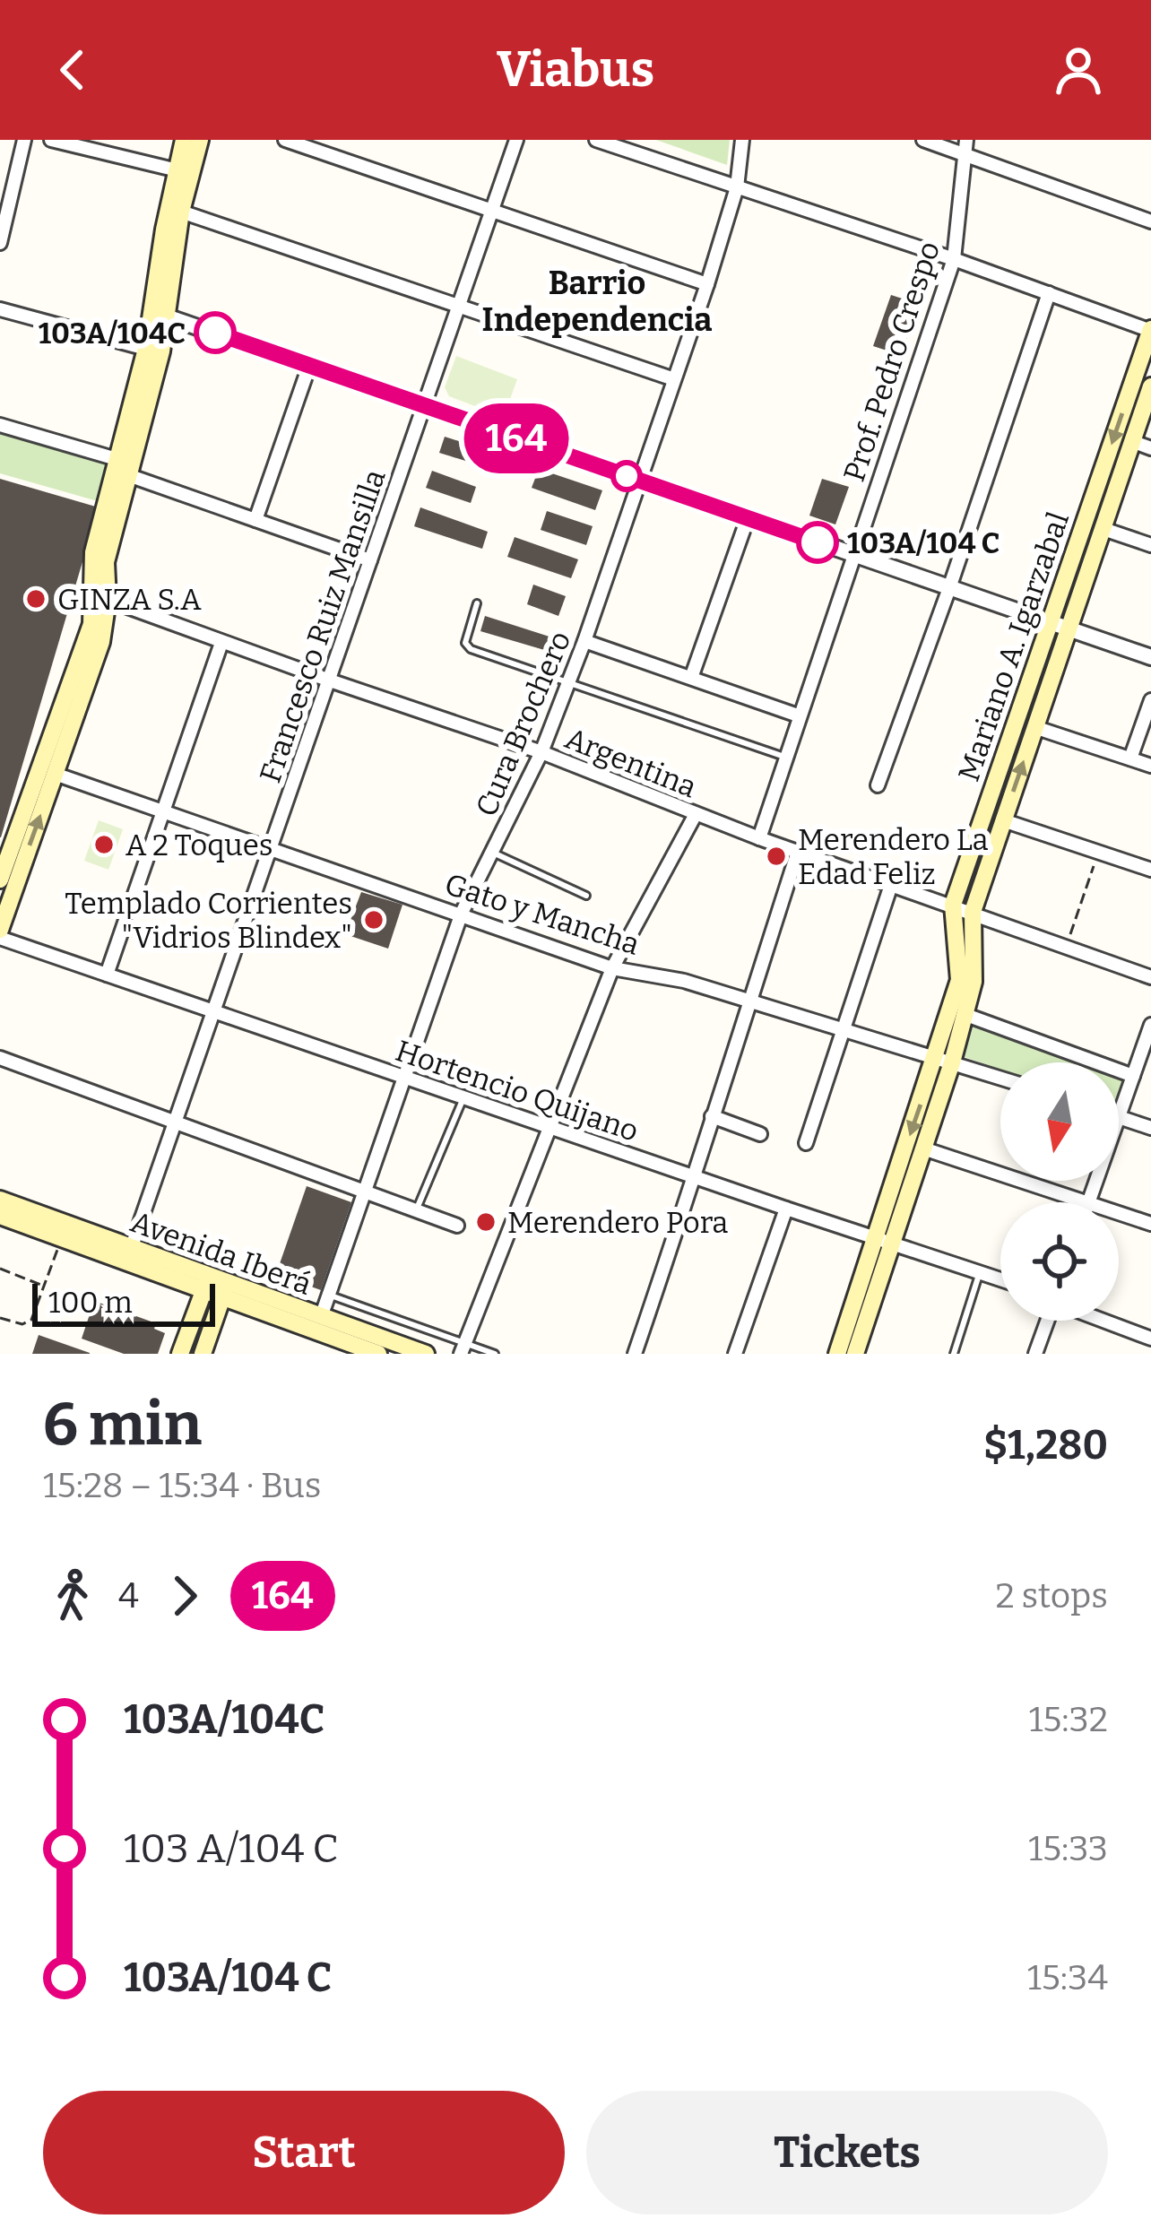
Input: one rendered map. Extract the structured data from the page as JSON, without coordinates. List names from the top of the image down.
{
  "streets": {
    "main road": ["Mariano A. Igarzabal", "Avenida Iberá"],
    "street": [
      "Prof. Pedro Crespo",
      "Francesco Ruiz Mansilla",
      "Cura Brochero",
      "Argentina",
      "Gato y Mancha",
      "Hortencio Quijano"
    ]
  },
  "crossings": [
    ["Prof. Pedro Crespo", "Argentina"],
    ["Francesco Ruiz Mansilla", "Argentina"],
    ["Francesco Ruiz Mansilla", "Gato y Mancha"],
    ["Francesco Ruiz Mansilla", "Hortencio Quijano"],
    ["Francesco Ruiz Mansilla", "Avenida Iberá"],
    ["Mariano A. Igarzabal", "Argentina"],
    ["Mariano A. Igarzabal", "Gato y Mancha"],
    ["Mariano A. Igarzabal", "Hortencio Quijano"],
    ["Cura Brochero", "Argentina"],
    ["Cura Brochero", "Gato y Mancha"],
    ["Cura Brochero", "Hortencio Quijano"],
    ["Cura Brochero", "Avenida Iberá"]
  ],
  "districts": ["Barrio Independencia"],
  "places": [
    "103A/104C",
    "103A/104 C",
    "GINZA S.A",
    "A 2 Toques",
    "Merendero La Edad Feliz",
    "Templado Corrientes \"Vidrios Blindex\"",
    "Merendero Pora"
  ],
  "lines": ["bus line 164"],
  "scale_bar": "100 m",
  "north": "bottom",
  "page": {
    "header": "Viabus",
    "on_map": "164",
    "scale": "100 m",
    "heading": ["6 min", "15:28 – 15:34 · Bus", "$1,280"],
    "legs": ["4", "164", "2 stops"],
    "list": [
      {
        "name": "103A/104C",
        "value": "15:32"
      },
      {
        "name": "103 A/104 C",
        "value": "15:33"
      },
      {
        "name": "103A/104 C",
        "value": "15:34"
      }
    ],
    "buttons": ["Start", "Tickets"]
  }
}
